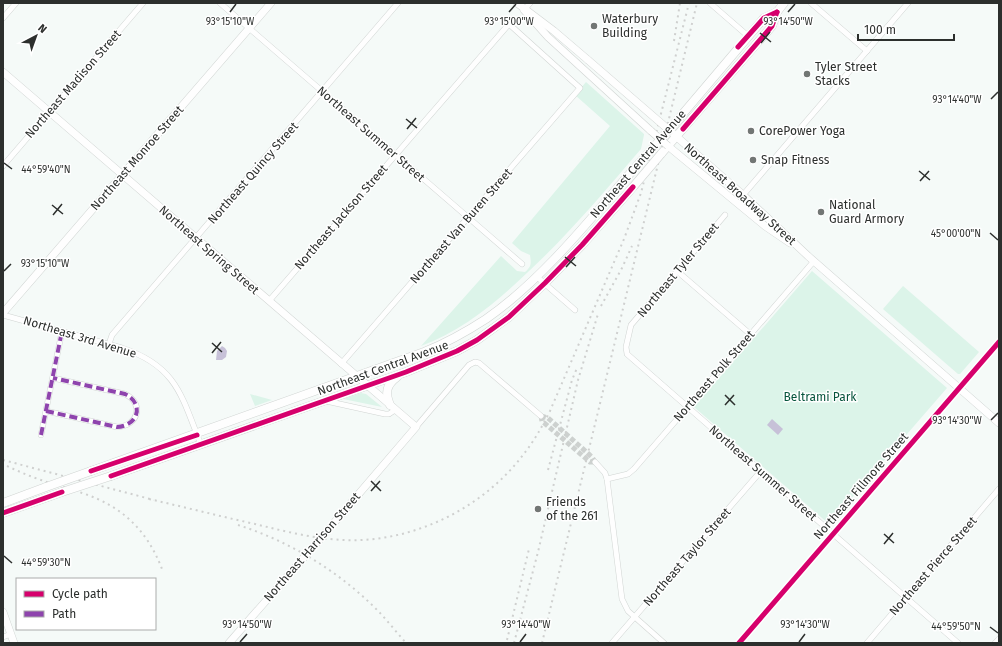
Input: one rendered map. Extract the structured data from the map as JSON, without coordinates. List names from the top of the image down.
{
  "streets": {
    "main road": ["Northeast Central Avenue"],
    "street": [
      "Northeast Madison Street",
      "Northeast Summer Street",
      "Northeast Monroe Street",
      "Northeast Quincy Street",
      "Northeast Broadway Street",
      "Northeast Jackson Street",
      "Northeast Van Buren Street",
      "Northeast Spring Street",
      "Northeast Tyler Street",
      "Northeast 3rd Avenue",
      "Northeast Polk Street",
      "Northeast Fillmore Street",
      "Northeast Harrison Street",
      "Northeast Taylor Street",
      "Northeast Pierce Street"
    ]
  },
  "crossings": [
    ["Northeast Madison Street", "Northeast Spring Street"],
    ["Northeast Summer Street", "Northeast Monroe Street"],
    ["Northeast Summer Street", "Northeast Quincy Street"],
    ["Northeast Summer Street", "Northeast Jackson Street"],
    ["Northeast Summer Street", "Northeast Van Buren Street"],
    ["Northeast Summer Street", "Northeast Tyler Street"],
    ["Northeast Summer Street", "Northeast Polk Street"],
    ["Northeast Summer Street", "Northeast Fillmore Street"],
    ["Northeast Summer Street", "Northeast Taylor Street"],
    ["Northeast Summer Street", "Northeast Pierce Street"],
    ["Northeast Monroe Street", "Northeast Spring Street"],
    ["Northeast Monroe Street", "Northeast 3rd Avenue"],
    ["Northeast Central Avenue", "Northeast Broadway Street"],
    ["Northeast Central Avenue", "Northeast Spring Street"],
    ["Northeast Central Avenue", "Northeast 3rd Avenue"],
    ["Northeast Quincy Street", "Northeast Spring Street"],
    ["Northeast Quincy Street", "Northeast 3rd Avenue"],
    ["Northeast Broadway Street", "Northeast Polk Street"],
    ["Northeast Broadway Street", "Northeast Fillmore Street"],
    ["Northeast Jackson Street", "Northeast Van Buren Street"],
    ["Northeast Jackson Street", "Northeast Spring Street"],
    ["Northeast Van Buren Street", "Northeast Spring Street"],
    ["Northeast Spring Street", "Northeast Harrison Street"]
  ],
  "parks": ["Beltrami Park"],
  "places": [
    "Waterbury Building",
    "Tyler Street Stacks",
    "CorePower Yoga",
    "Snap Fitness",
    "National Guard Armory",
    "Friends of the 261"
  ],
  "legend": ["Cycle path", "Path"],
  "scale_bar": "100 m",
  "north": "top right",
  "coordinates": [
    "93°15'00\"W",
    "93°14'50\"W",
    "93°15'10\"W",
    "93°14'40\"W",
    "44°59'40\"N",
    "45°00'00\"N",
    "93°14'30\"W",
    "44°59'30\"N",
    "44°59'50\"N"
  ]
}
